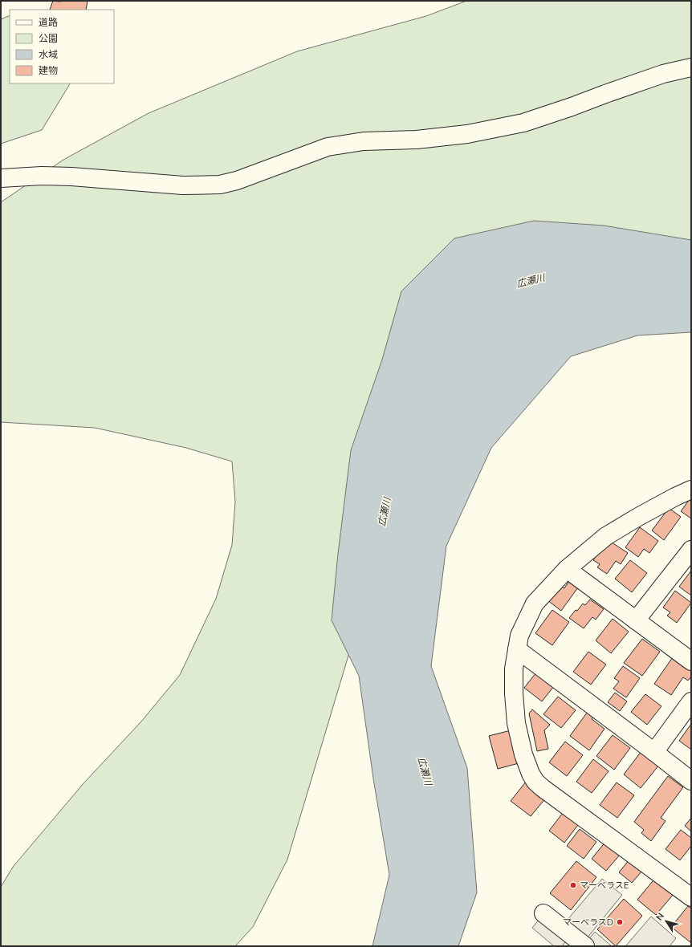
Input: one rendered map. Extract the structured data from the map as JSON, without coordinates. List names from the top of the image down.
{
  "water": ["広瀬川"],
  "places": ["マーベラスE", "マーベラスD"],
  "legend": [
    "道路",
    "公園",
    "水域",
    "建物"
  ],
  "north": "top left"
}
